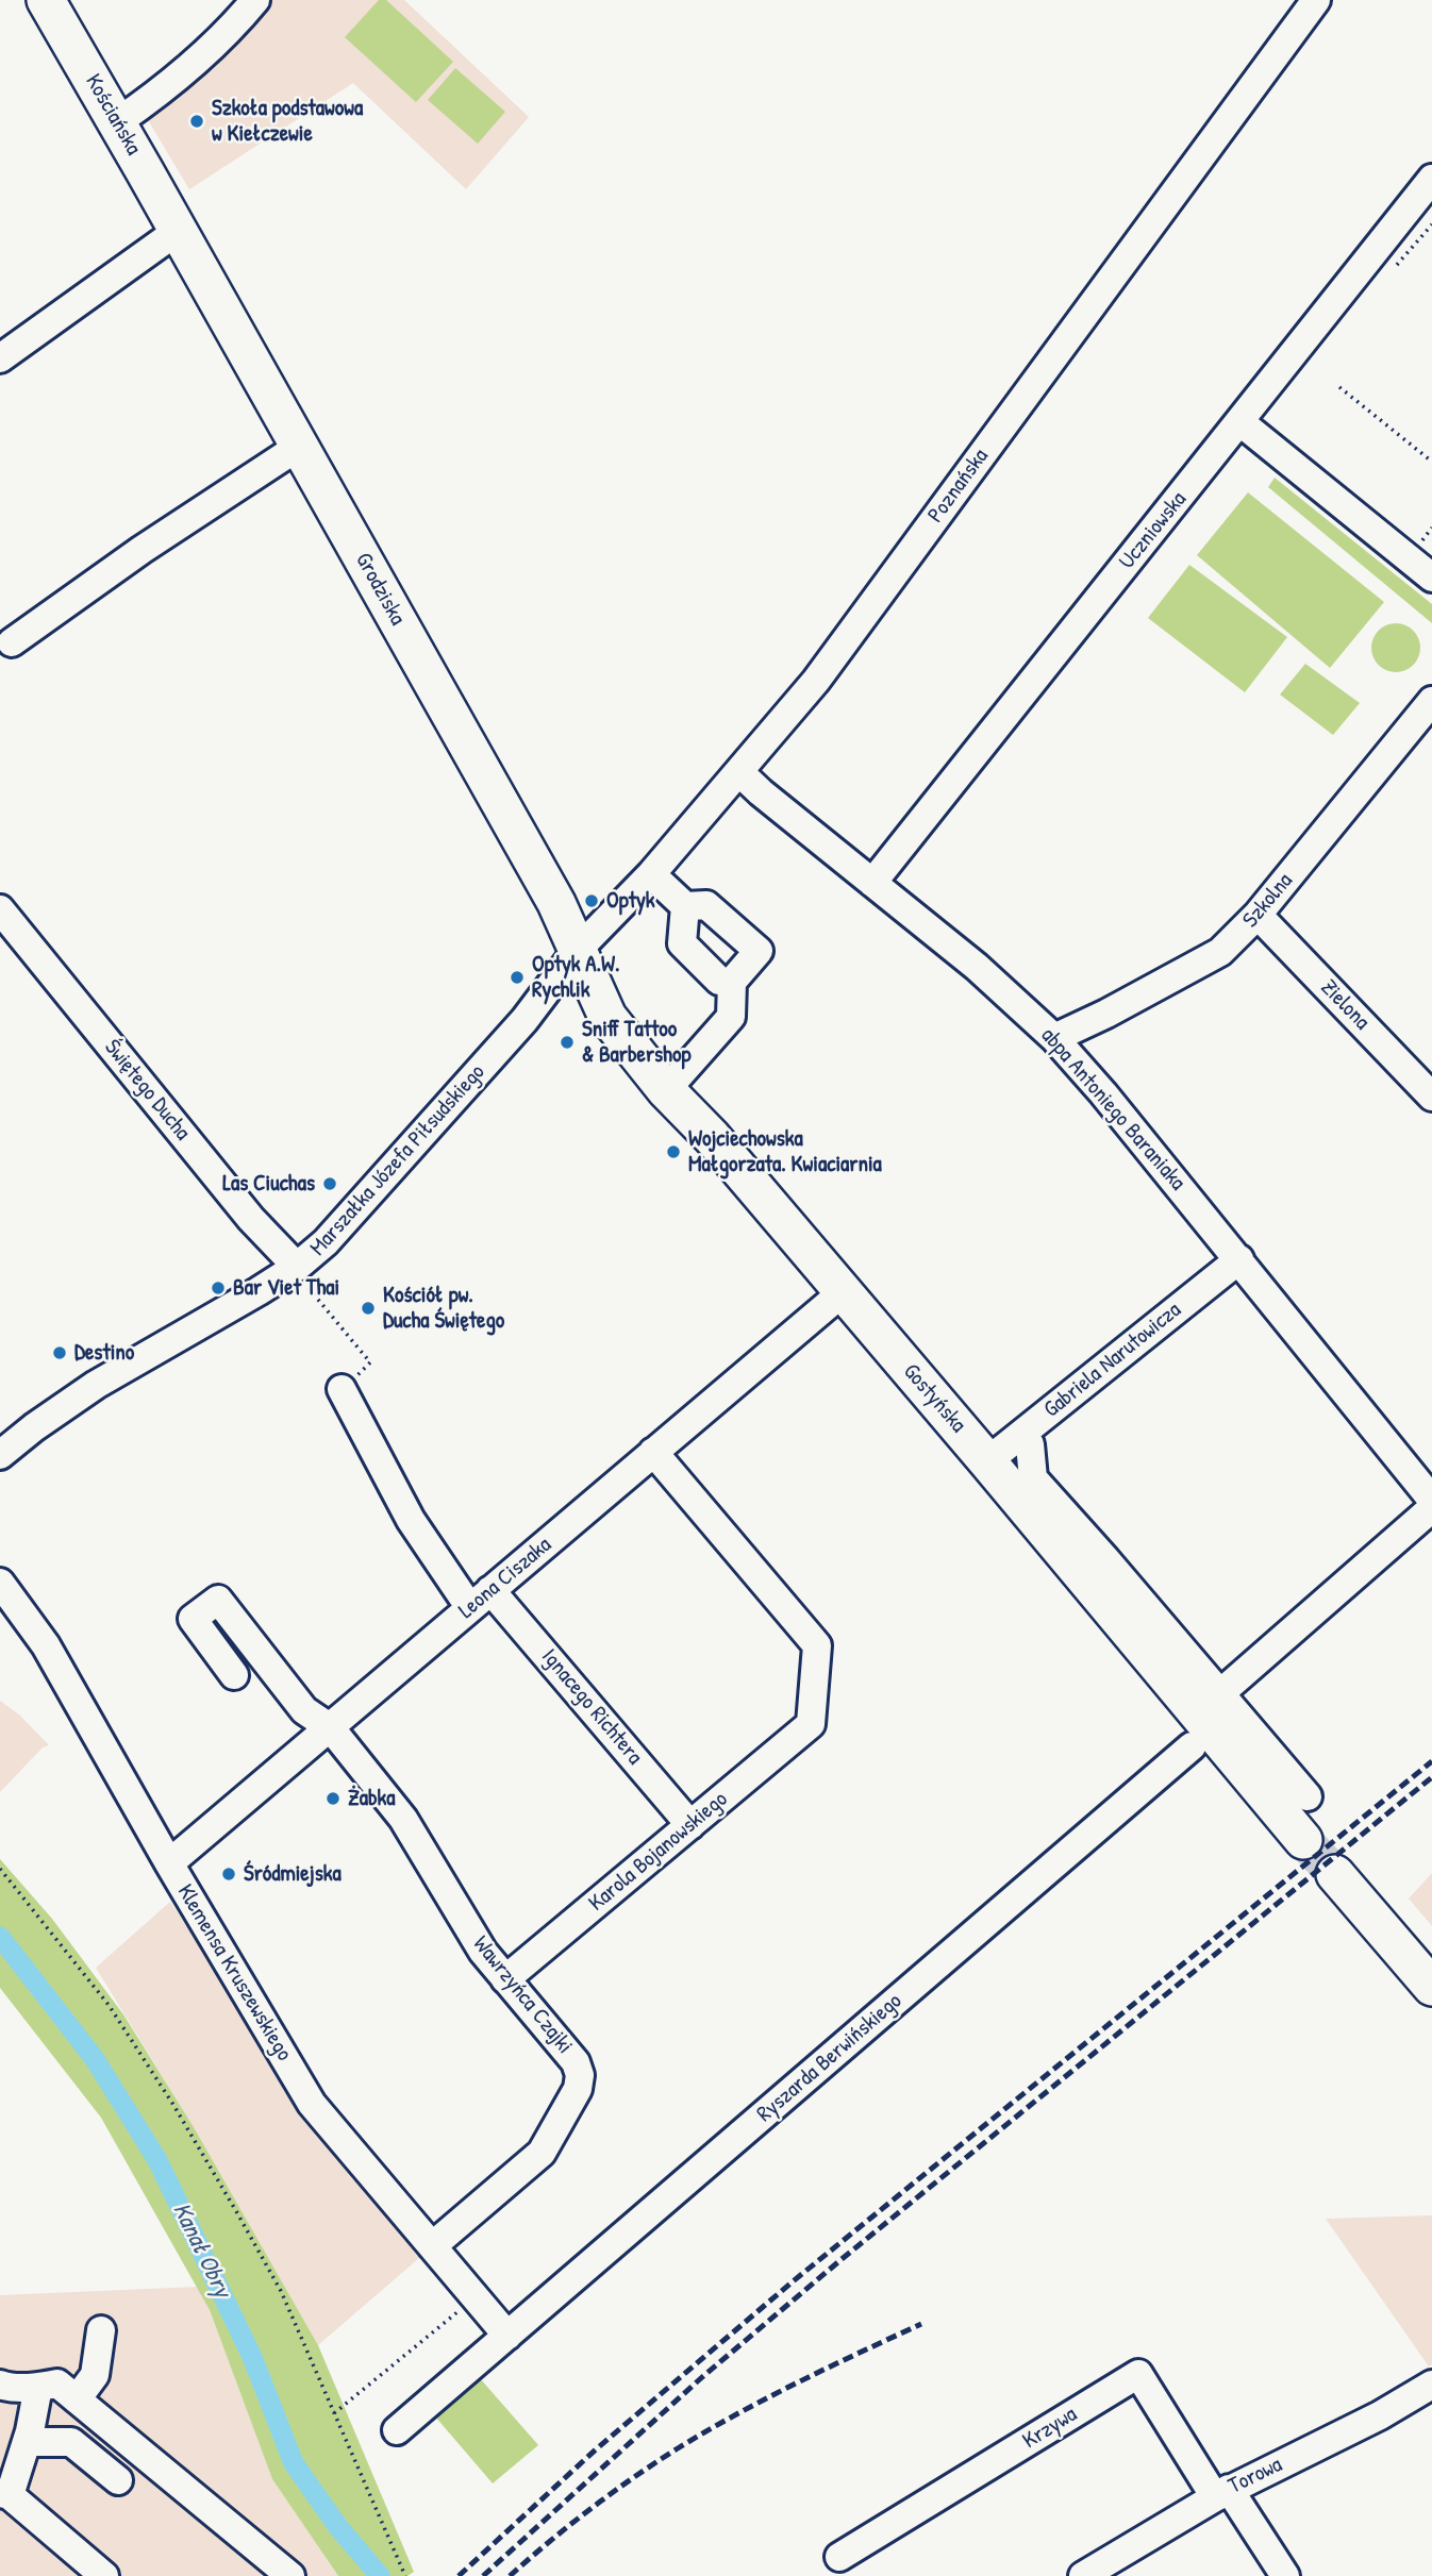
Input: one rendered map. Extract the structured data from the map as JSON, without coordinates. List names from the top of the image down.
{
  "streets": {
    "main road": ["Kościańska", "Grodziska", "Gostyńska"],
    "street": [
      "Poznańska",
      "Uczniowska",
      "Szkolna",
      "Zielona",
      "Świętego Ducha",
      "abpa Antoniego Baraniaka",
      "Marszałka Józefa Piłsudskiego",
      "Gabriela Narutowicza",
      "Leona Ciszaka",
      "Ignacego Richtera",
      "Karola Bojanowskiego",
      "Klemensa Kruszewskiego",
      "Wawrzyńca Czajki",
      "Ryszarda Berwińskiego",
      "Krzywa",
      "Torowa"
    ]
  },
  "crossings": [
    ["Kościańska", "Grodziska"],
    ["Poznańska", "Grodziska"],
    ["Poznańska", "abpa Antoniego Baraniaka"],
    ["Poznańska", "Marszałka Józefa Piłsudskiego"],
    ["Poznańska", "Gostyńska"],
    ["Uczniowska", "abpa Antoniego Baraniaka"],
    ["Grodziska", "Marszałka Józefa Piłsudskiego"],
    ["Grodziska", "Gostyńska"],
    ["Szkolna", "Zielona"],
    ["Szkolna", "abpa Antoniego Baraniaka"],
    ["Świętego Ducha", "Marszałka Józefa Piłsudskiego"],
    ["abpa Antoniego Baraniaka", "Gabriela Narutowicza"],
    ["Marszałka Józefa Piłsudskiego", "Gostyńska"],
    ["Gabriela Narutowicza", "Gostyńska"],
    ["Gostyńska", "Leona Ciszaka"],
    ["Leona Ciszaka", "Ignacego Richtera"],
    ["Leona Ciszaka", "Karola Bojanowskiego"],
    ["Leona Ciszaka", "Klemensa Kruszewskiego"],
    ["Leona Ciszaka", "Wawrzyńca Czajki"],
    ["Ignacego Richtera", "Karola Bojanowskiego"],
    ["Karola Bojanowskiego", "Wawrzyńca Czajki"],
    ["Klemensa Kruszewskiego", "Wawrzyńca Czajki"],
    ["Klemensa Kruszewskiego", "Ryszarda Berwińskiego"],
    ["Krzywa", "Torowa"]
  ],
  "water": ["Kanał Obry"],
  "places": [
    "Szkoła podstawowa w Kiełczewie",
    "Optyk",
    "Optyk A.W. Rychlik",
    "Sniff Tattoo & Barbershop",
    "Wojciechowska Małgorzata. Kwiaciarnia",
    "Las Ciuchas",
    "Bar Viet Thai",
    "Kościół pw. Ducha Świętego",
    "Destino",
    "Żabka",
    "Śródmiejska"
  ]
}
